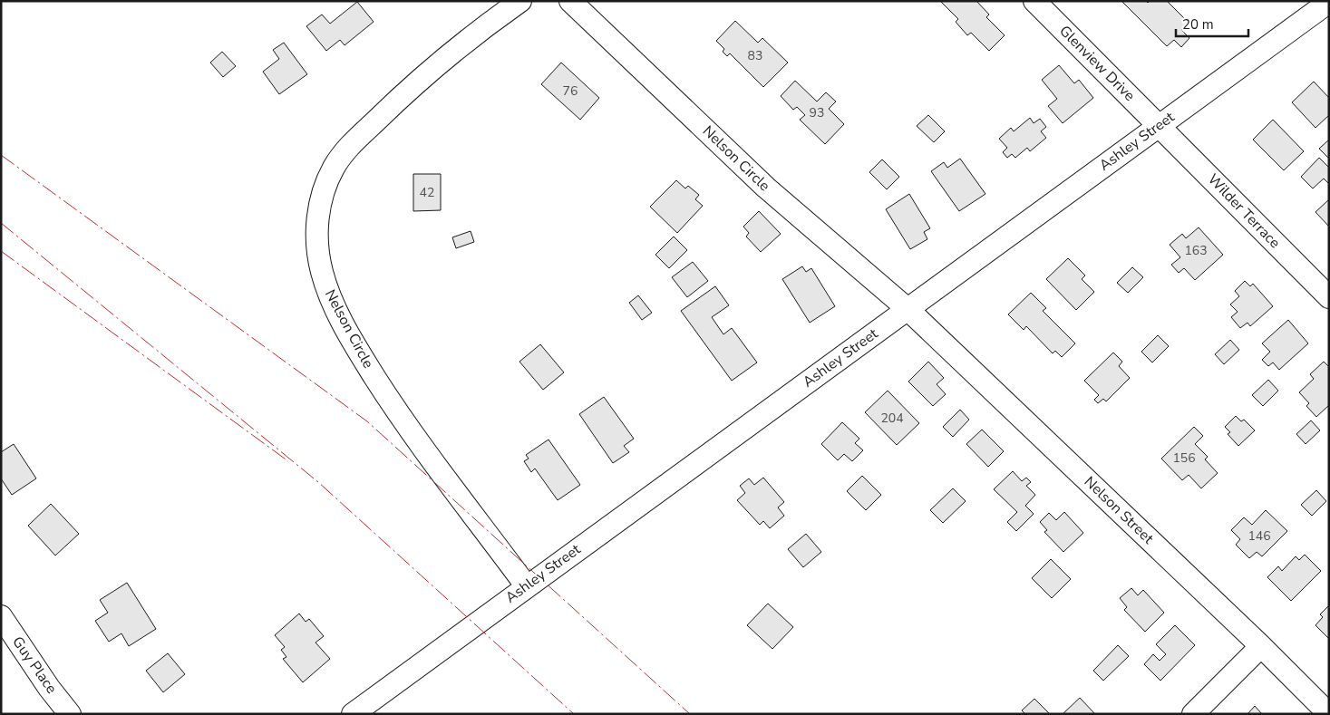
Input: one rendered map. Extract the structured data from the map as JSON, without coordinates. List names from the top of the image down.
{
  "streets": {
    "street": [
      "Glenview Drive",
      "Ashley Street",
      "Nelson Circle",
      "Wilder Terrace",
      "Nelson Street",
      "Guy Place"
    ]
  },
  "crossings": [
    ["Glenview Drive", "Ashley Street"],
    ["Glenview Drive", "Wilder Terrace"],
    ["Ashley Street", "Nelson Circle"],
    ["Ashley Street", "Wilder Terrace"],
    ["Ashley Street", "Nelson Street"],
    ["Nelson Circle", "Nelson Street"]
  ],
  "house_numbers": [
    "83",
    "76",
    "93",
    "42",
    "163",
    "204",
    "156",
    "146"
  ],
  "scale_bar": "20 m"
}
